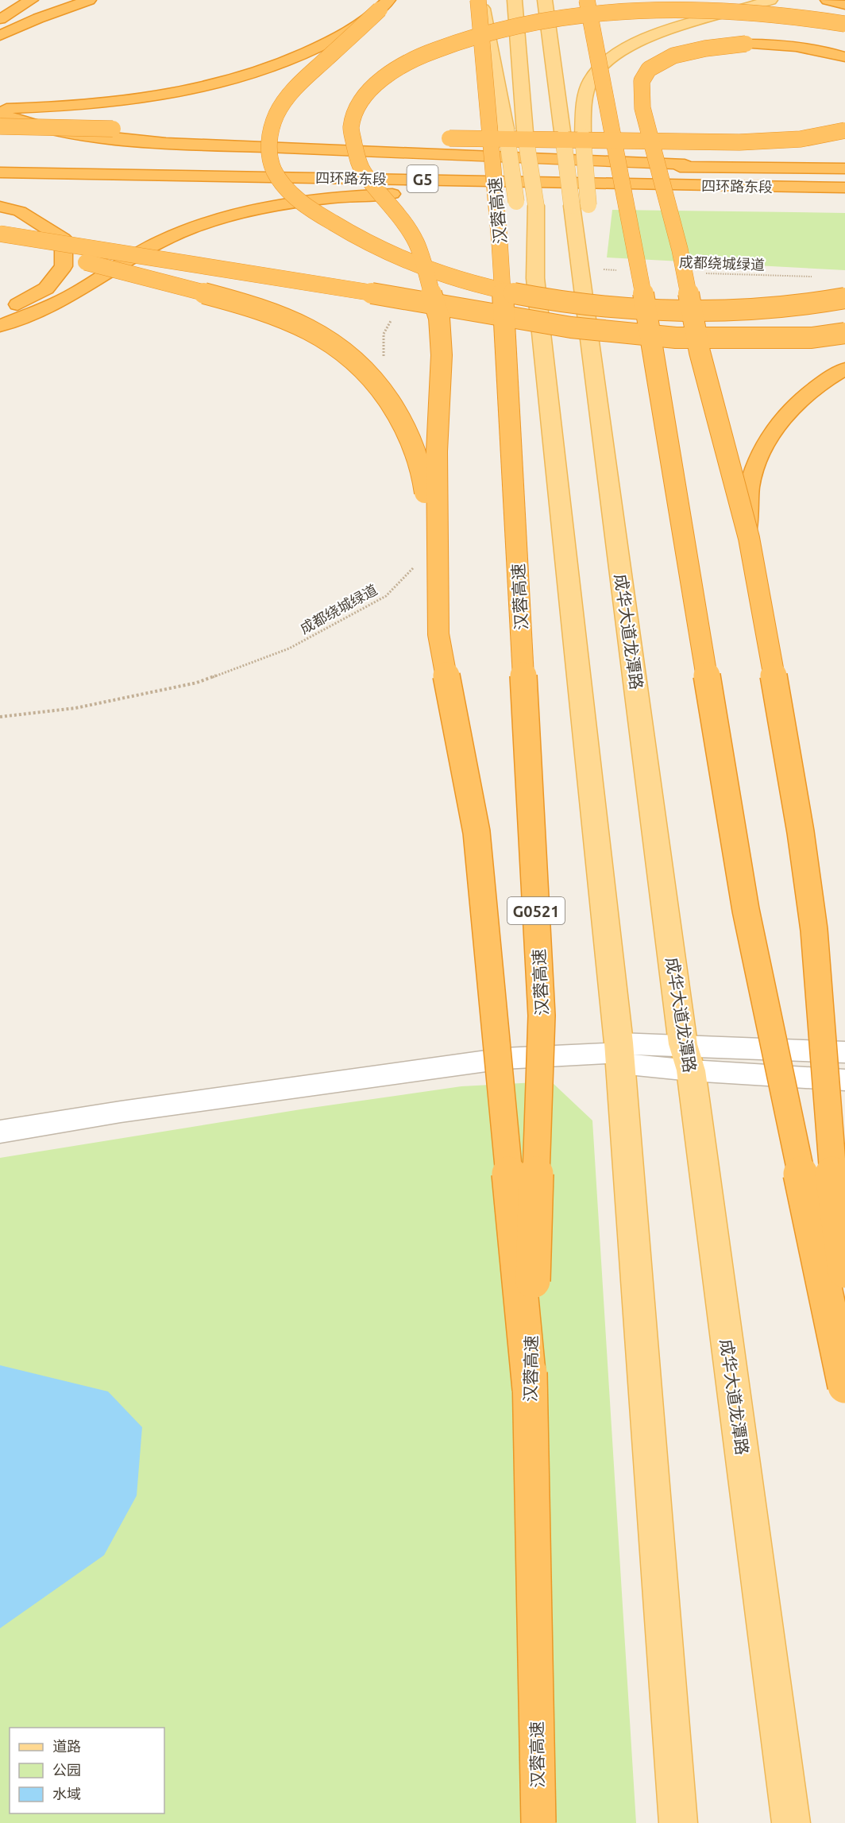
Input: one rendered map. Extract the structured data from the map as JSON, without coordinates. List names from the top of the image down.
{
  "streets": {
    "highway": [
      "四环路东段",
      "G5",
      "汉蓉高速",
      "G0521"
    ],
    "main road": ["成华大道龙潭路"],
    "path": ["成都绕城绿道"]
  },
  "legend": ["道路", "公园", "水域"]
}
